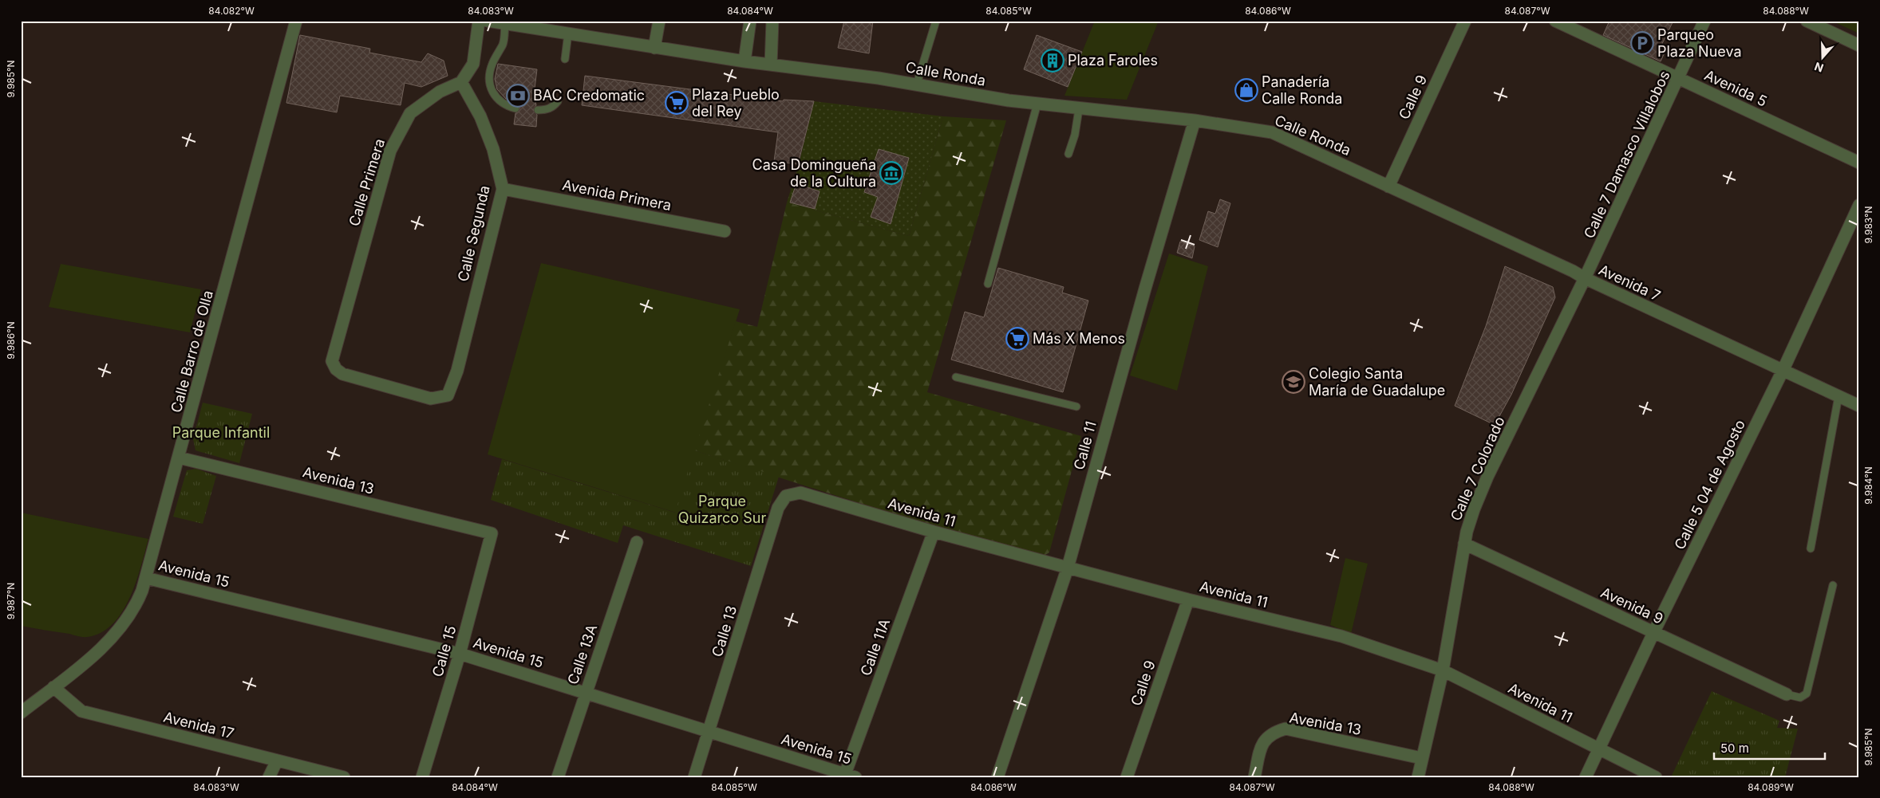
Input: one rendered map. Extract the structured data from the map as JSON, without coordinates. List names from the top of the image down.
{
  "streets": {
    "street": [
      "Calle Ronda",
      "Avenida 5",
      "Calle 9",
      "Calle 7 Damasco Villalobos",
      "Calle Primera",
      "Avenida Primera",
      "Calle Segunda",
      "Avenida 7",
      "Calle Barro de Olla",
      "Calle 11",
      "Calle 7 Colorado",
      "Avenida 13",
      "Calle 5 04 de Agosto",
      "Avenida 11",
      "Avenida 15",
      "Avenida 9",
      "Calle 13",
      "Calle 11A",
      "Calle 15",
      "Calle 13A",
      "Avenida 17"
    ]
  },
  "crossings": [
    ["Calle Ronda", "Calle 9"],
    ["Calle Ronda", "Avenida 7"],
    ["Calle Ronda", "Calle 11"],
    ["Avenida 5", "Calle 7 Damasco Villalobos"],
    ["Calle 9", "Avenida 7"],
    ["Calle 9", "Avenida 11"],
    ["Calle 7 Damasco Villalobos", "Avenida 7"],
    ["Calle 7 Damasco Villalobos", "Calle 7 Colorado"],
    ["Calle Primera", "Calle Segunda"],
    ["Avenida Primera", "Calle Segunda"],
    ["Avenida 7", "Calle 7 Colorado"],
    ["Avenida 7", "Calle 5 04 de Agosto"],
    ["Calle Barro de Olla", "Avenida 13"],
    ["Calle Barro de Olla", "Avenida 15"],
    ["Calle Barro de Olla", "Avenida 17"],
    ["Calle 11", "Avenida 11"],
    ["Calle 7 Colorado", "Avenida 13"],
    ["Calle 7 Colorado", "Avenida 11"],
    ["Calle 7 Colorado", "Avenida 9"],
    ["Avenida 13", "Calle 15"],
    ["Calle 5 04 de Agosto", "Avenida 11"],
    ["Calle 5 04 de Agosto", "Avenida 9"],
    ["Avenida 11", "Calle 13"],
    ["Avenida 11", "Calle 11A"],
    ["Avenida 15", "Calle 13"],
    ["Avenida 15", "Calle 11A"],
    ["Avenida 15", "Calle 15"],
    ["Avenida 15", "Calle 13A"]
  ],
  "parks": ["Parque Infantil", "Parque Quizarco Sur"],
  "places": {
    "parking": ["Parqueo Plaza Nueva"],
    "building": ["Plaza Faroles"],
    "shop": ["Panadería Calle Ronda"],
    "bank": ["BAC Credomatic"],
    "supermarket": ["Plaza Pueblo del Rey", "Más X Menos"],
    "museum": ["Casa Domingueña de la Cultura"],
    "school or university": ["Colegio Santa María de Guadalupe"]
  },
  "scale_bar": "50 m",
  "north": "bottom",
  "coordinates": [
    "84.082°W",
    "84.083°W",
    "84.084°W",
    "84.085°W",
    "84.086°W",
    "84.087°W",
    "84.088°W",
    "9.985°N",
    "9.983°N",
    "9.986°N",
    "9.984°N",
    "9.987°N",
    "84.089°W"
  ]
}
